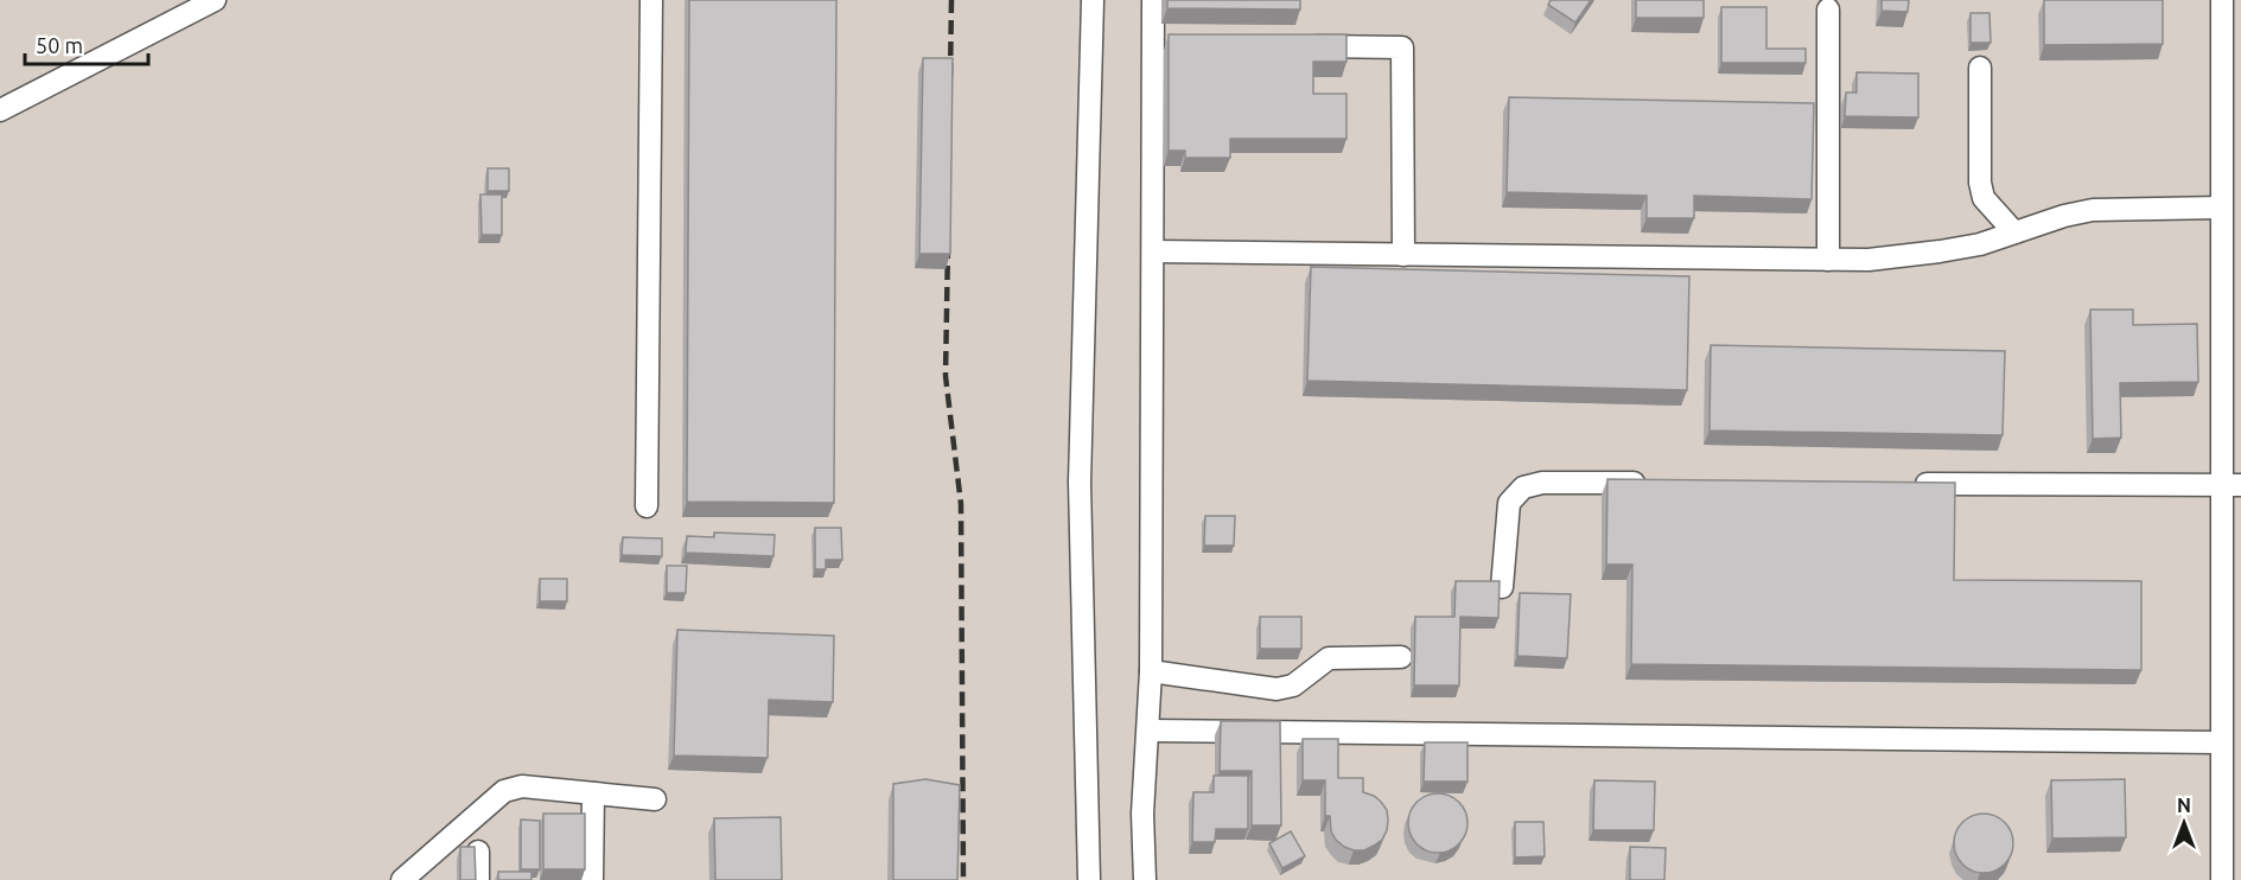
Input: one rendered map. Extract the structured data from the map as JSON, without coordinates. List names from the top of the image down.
{
  "scale_bar": "50 m",
  "north": "top"
}
